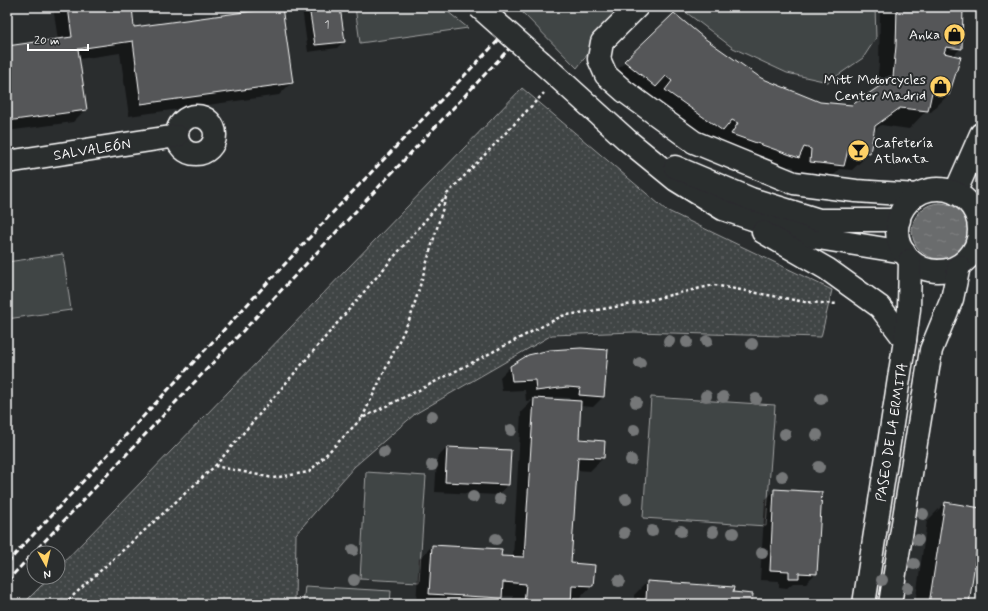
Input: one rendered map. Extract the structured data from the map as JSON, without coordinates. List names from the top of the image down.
{
  "streets": {
    "main road": ["SALVALEÓN", "PASEO DE LA ERMITA"]
  },
  "places": {
    "shop": ["Anka", "Mitt Motorcycles Center Madrid"],
    "bar": ["Cafetería Atlanta"]
  },
  "house_numbers": ["1"],
  "scale_bar": "20 m",
  "north": "bottom"
}
